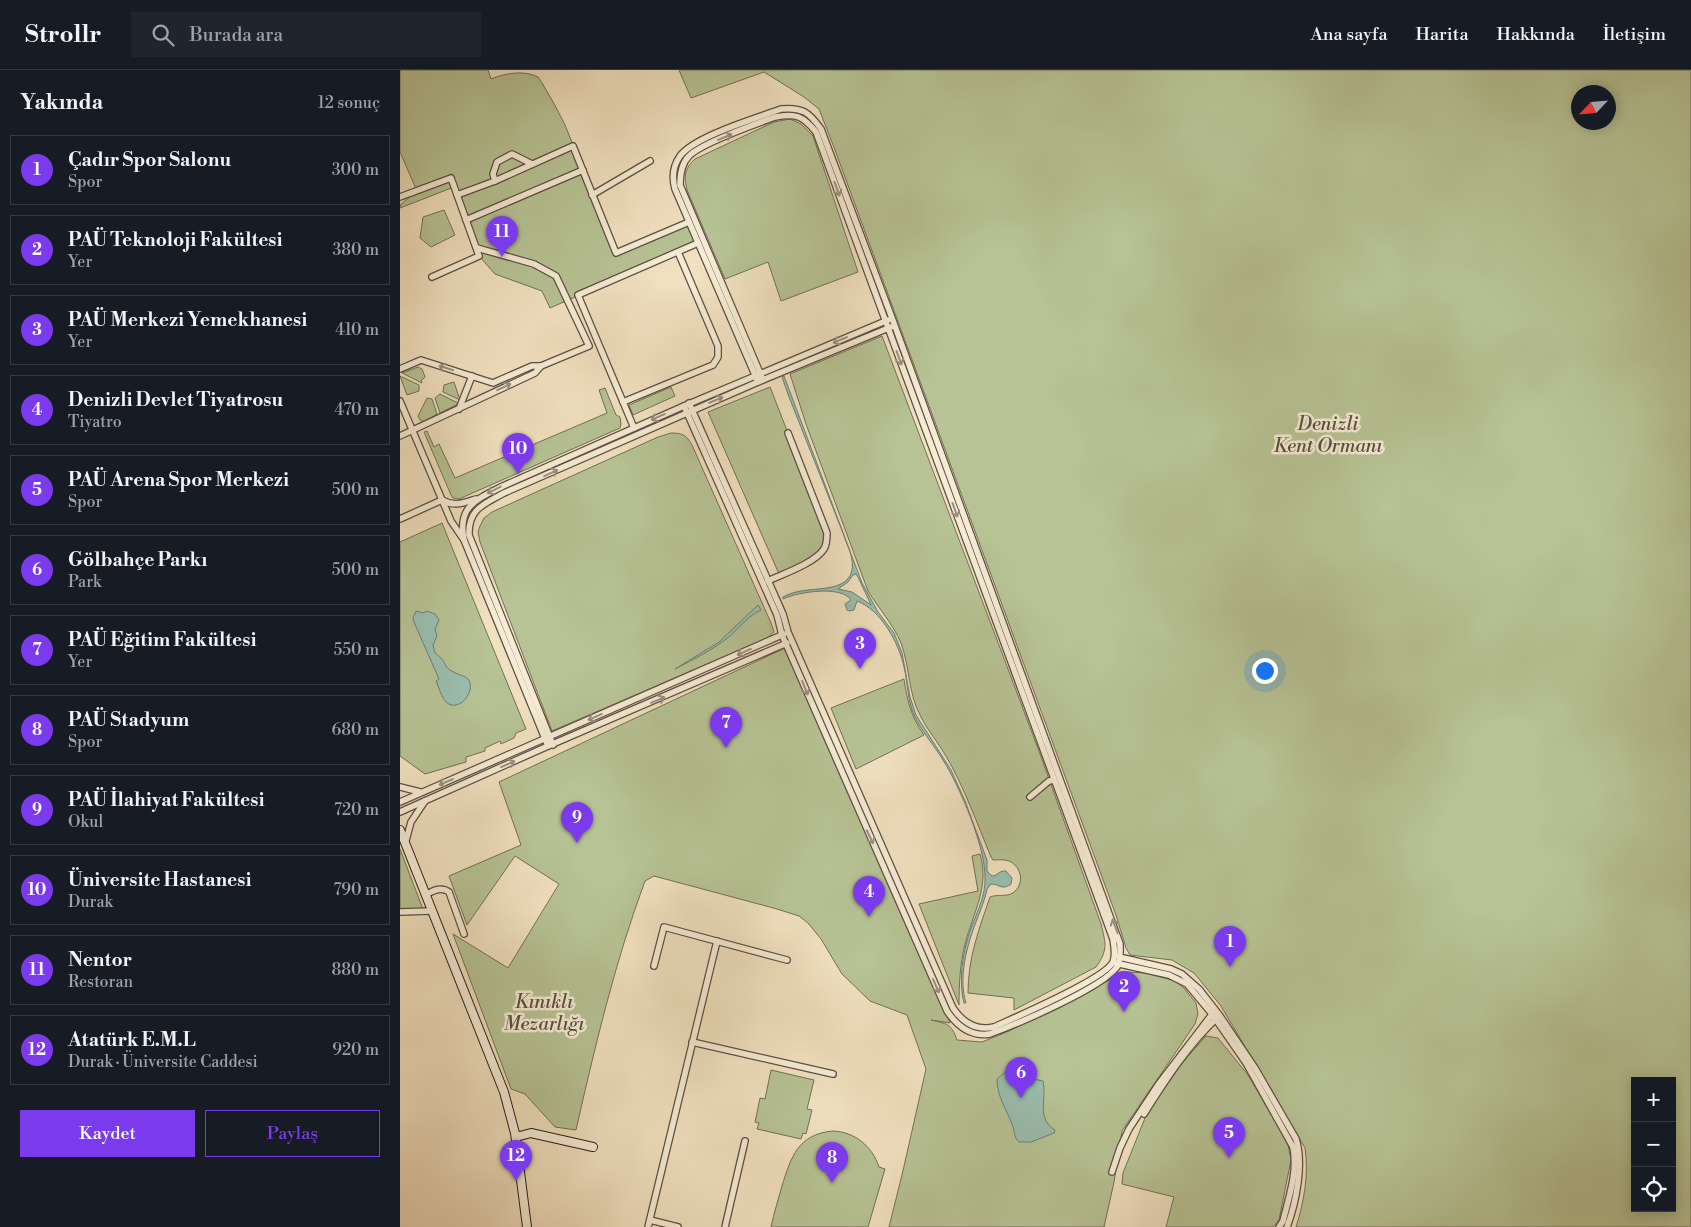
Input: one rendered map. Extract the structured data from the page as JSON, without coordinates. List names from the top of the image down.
{
  "parks": ["Denizli Kent Ormanı", "Kınıklı Mezarlığı"],
  "north": "bottom left",
  "page": {
    "header": "Strollr",
    "search": "Burada ara",
    "nav": [
      "Ana sayfa",
      "Harita",
      "Hakkında",
      "İletişim"
    ],
    "heading": ["Yakında", "12 sonuç"],
    "list": [
      {
        "mark": "1",
        "name": "Çadır Spor Salonu",
        "note": "Spor",
        "value": "300 m"
      },
      {
        "mark": "2",
        "name": "PAÜ Teknoloji Fakültesi",
        "note": "Yer",
        "value": "380 m"
      },
      {
        "mark": "3",
        "name": "PAÜ Merkezi Yemekhanesi",
        "note": "Yer",
        "value": "410 m"
      },
      {
        "mark": "4",
        "name": "Denizli Devlet Tiyatrosu",
        "note": "Tiyatro",
        "value": "470 m"
      },
      {
        "mark": "5",
        "name": "PAÜ Arena Spor Merkezi",
        "note": "Spor",
        "value": "500 m"
      },
      {
        "mark": "6",
        "name": "Gölbahçe Parkı",
        "note": "Park",
        "value": "500 m"
      },
      {
        "mark": "7",
        "name": "PAÜ Eğitim Fakültesi",
        "note": "Yer",
        "value": "550 m"
      },
      {
        "mark": "8",
        "name": "PAÜ Stadyum",
        "note": "Spor",
        "value": "680 m"
      },
      {
        "mark": "9",
        "name": "PAÜ İlahiyat Fakültesi",
        "note": "Okul",
        "value": "720 m"
      },
      {
        "mark": "10",
        "name": "Üniversite Hastanesi",
        "note": "Durak",
        "value": "790 m"
      },
      {
        "mark": "11",
        "name": "Nentor",
        "note": "Restoran",
        "value": "880 m"
      },
      {
        "mark": "12",
        "name": "Atatürk E.M.L",
        "note": "Durak · Üniversite Caddesi",
        "value": "920 m"
      }
    ],
    "pins": [
      "11",
      "10",
      "3",
      "7",
      "9",
      "4",
      "1",
      "2",
      "6",
      "5",
      "12",
      "8"
    ],
    "map_buttons": ["+", "−"],
    "buttons": ["Kaydet", "Paylaş"]
  }
}
